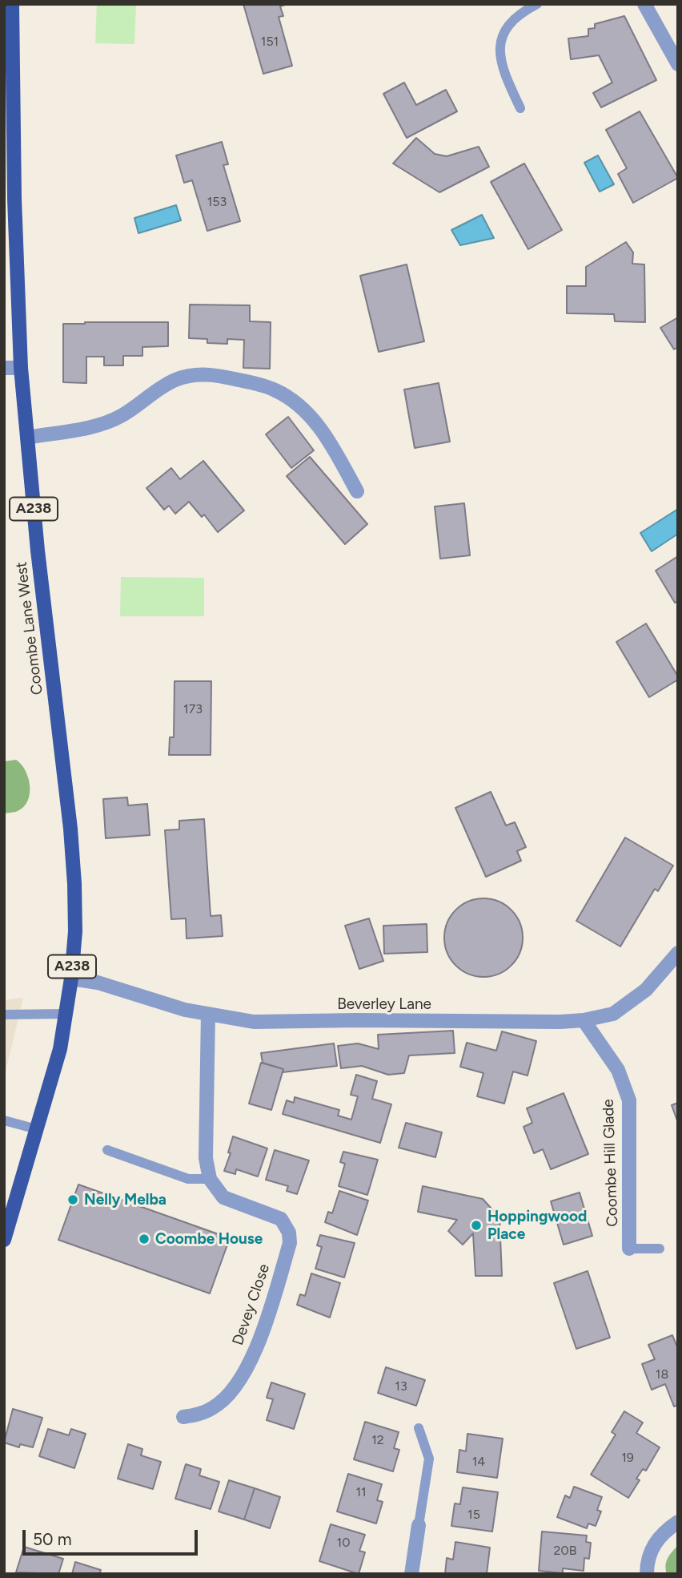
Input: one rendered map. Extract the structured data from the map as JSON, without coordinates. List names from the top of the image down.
{
  "streets": {
    "main road": ["A238", "Coombe Lane West"],
    "street": ["Beverley Lane", "Coombe Hill Glade", "Devey Close"]
  },
  "crossings": [
    ["Coombe Lane West", "Beverley Lane"],
    ["Beverley Lane", "Coombe Hill Glade"]
  ],
  "places": ["Nelly Melba", "Hoppingwood Place", "Coombe House"],
  "house_numbers": [
    "151",
    "153",
    "173",
    "18",
    "13",
    "12",
    "19",
    "14",
    "11",
    "15",
    "10",
    "20B"
  ],
  "scale_bar": "50 m"
}
